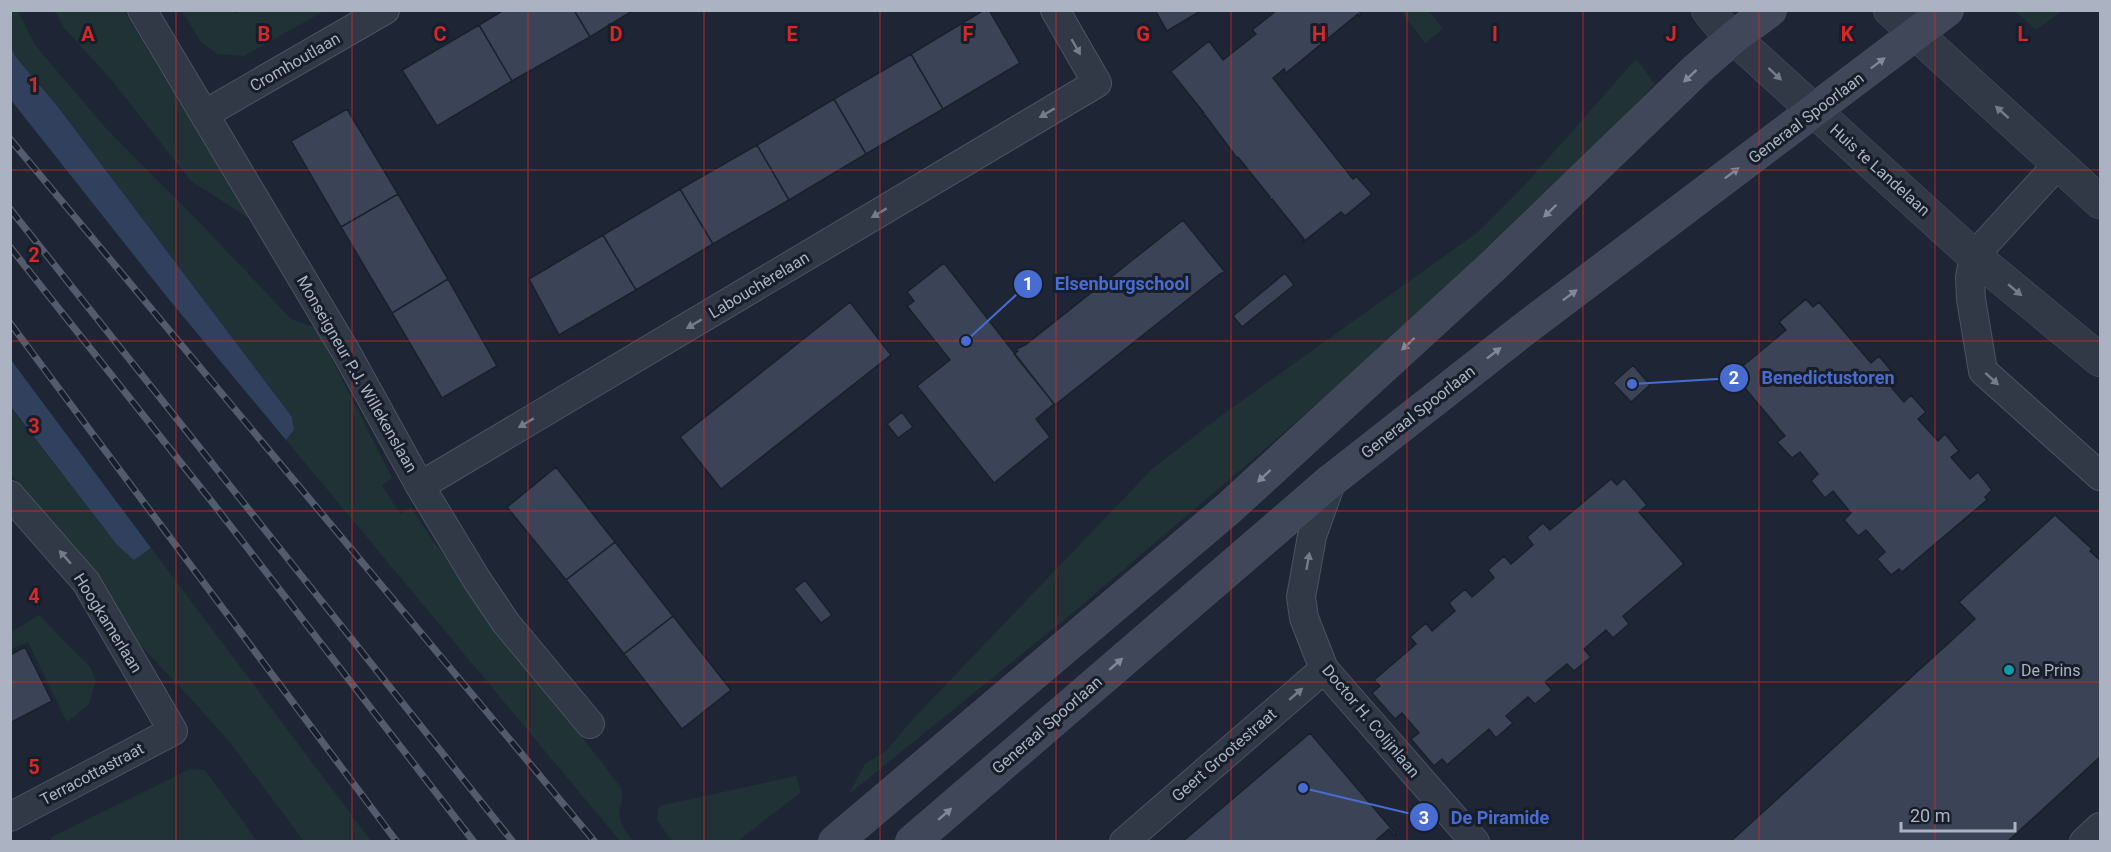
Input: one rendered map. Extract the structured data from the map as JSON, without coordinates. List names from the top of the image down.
{
  "streets": {
    "main road": ["Generaal Spoorlaan"],
    "street": [
      "Cromhoutlaan",
      "Huis te Landelaan",
      "Labouchèrelaan",
      "Monseigneur P.J. Willekenslaan",
      "Hoogkamerlaan",
      "Doctor H. Colijnlaan",
      "Geert Grootestraat",
      "Terracottastraat"
    ]
  },
  "crossings": [
    ["Cromhoutlaan", "Monseigneur P.J. Willekenslaan"],
    ["Generaal Spoorlaan", "Huis te Landelaan"],
    ["Generaal Spoorlaan", "Doctor H. Colijnlaan"],
    ["Labouchèrelaan", "Monseigneur P.J. Willekenslaan"],
    ["Hoogkamerlaan", "Terracottastraat"],
    ["Doctor H. Colijnlaan", "Geert Grootestraat"]
  ],
  "one_way": [
    "Huis te Landelaan",
    "Labouchèrelaan",
    "Hoogkamerlaan",
    "Doctor H. Colijnlaan",
    "Geert Grootestraat"
  ],
  "places": [
    "Elsenburgschool",
    "Benedictustoren",
    "De Prins",
    "De Piramide"
  ],
  "scale_bar": "20 m",
  "grid": {
    "columns": [
      "A",
      "B",
      "C",
      "D",
      "E",
      "F",
      "G",
      "H",
      "I",
      "J",
      "K",
      "L"
    ],
    "rows": [
      "1",
      "2",
      "3",
      "4",
      "5"
    ]
  }
}
